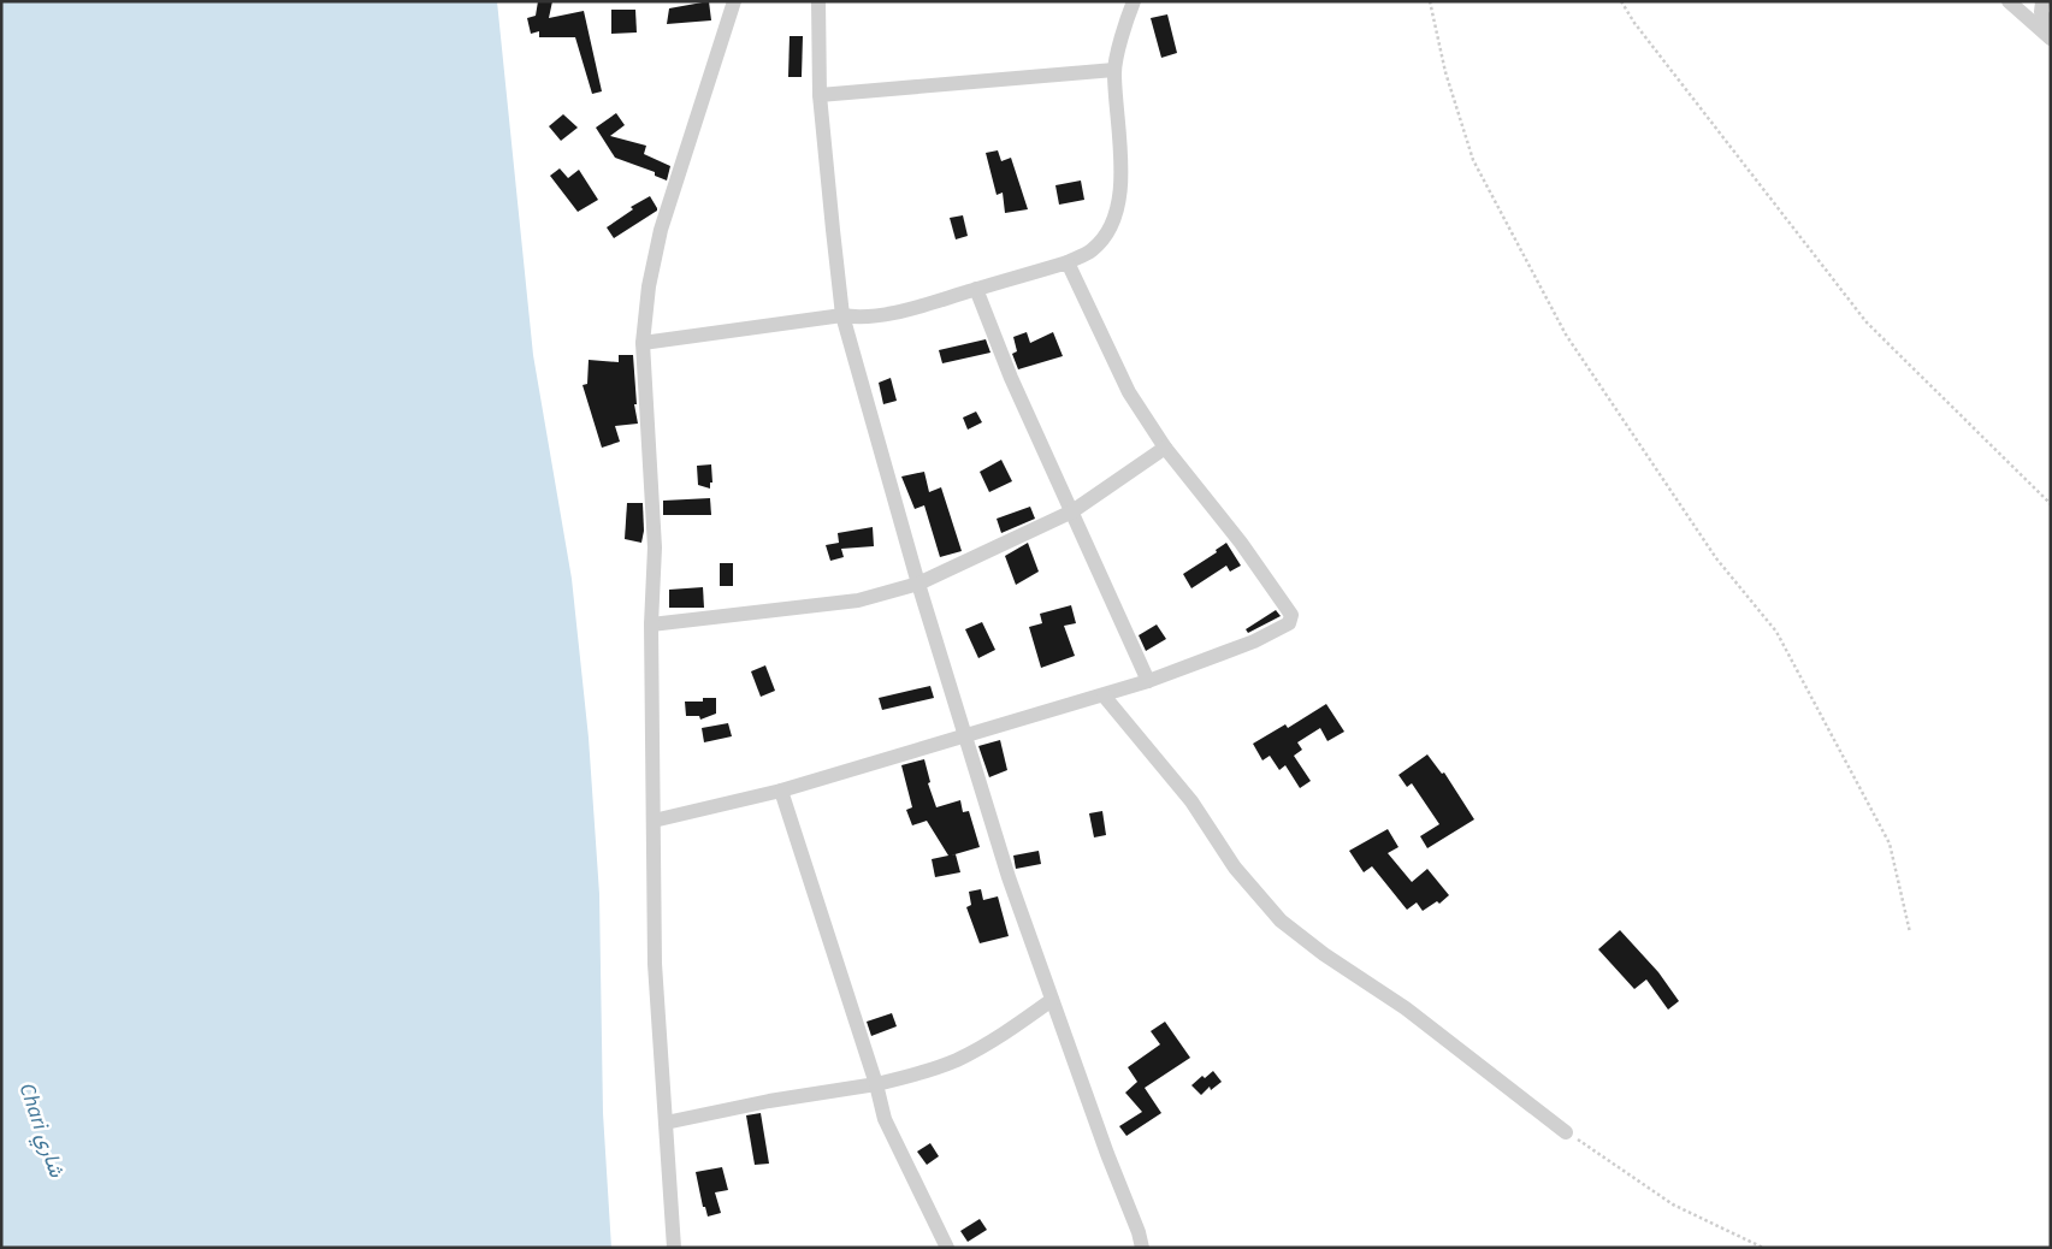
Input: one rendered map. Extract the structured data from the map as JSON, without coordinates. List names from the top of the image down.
{
  "water": ["Chari شاري"]
}
